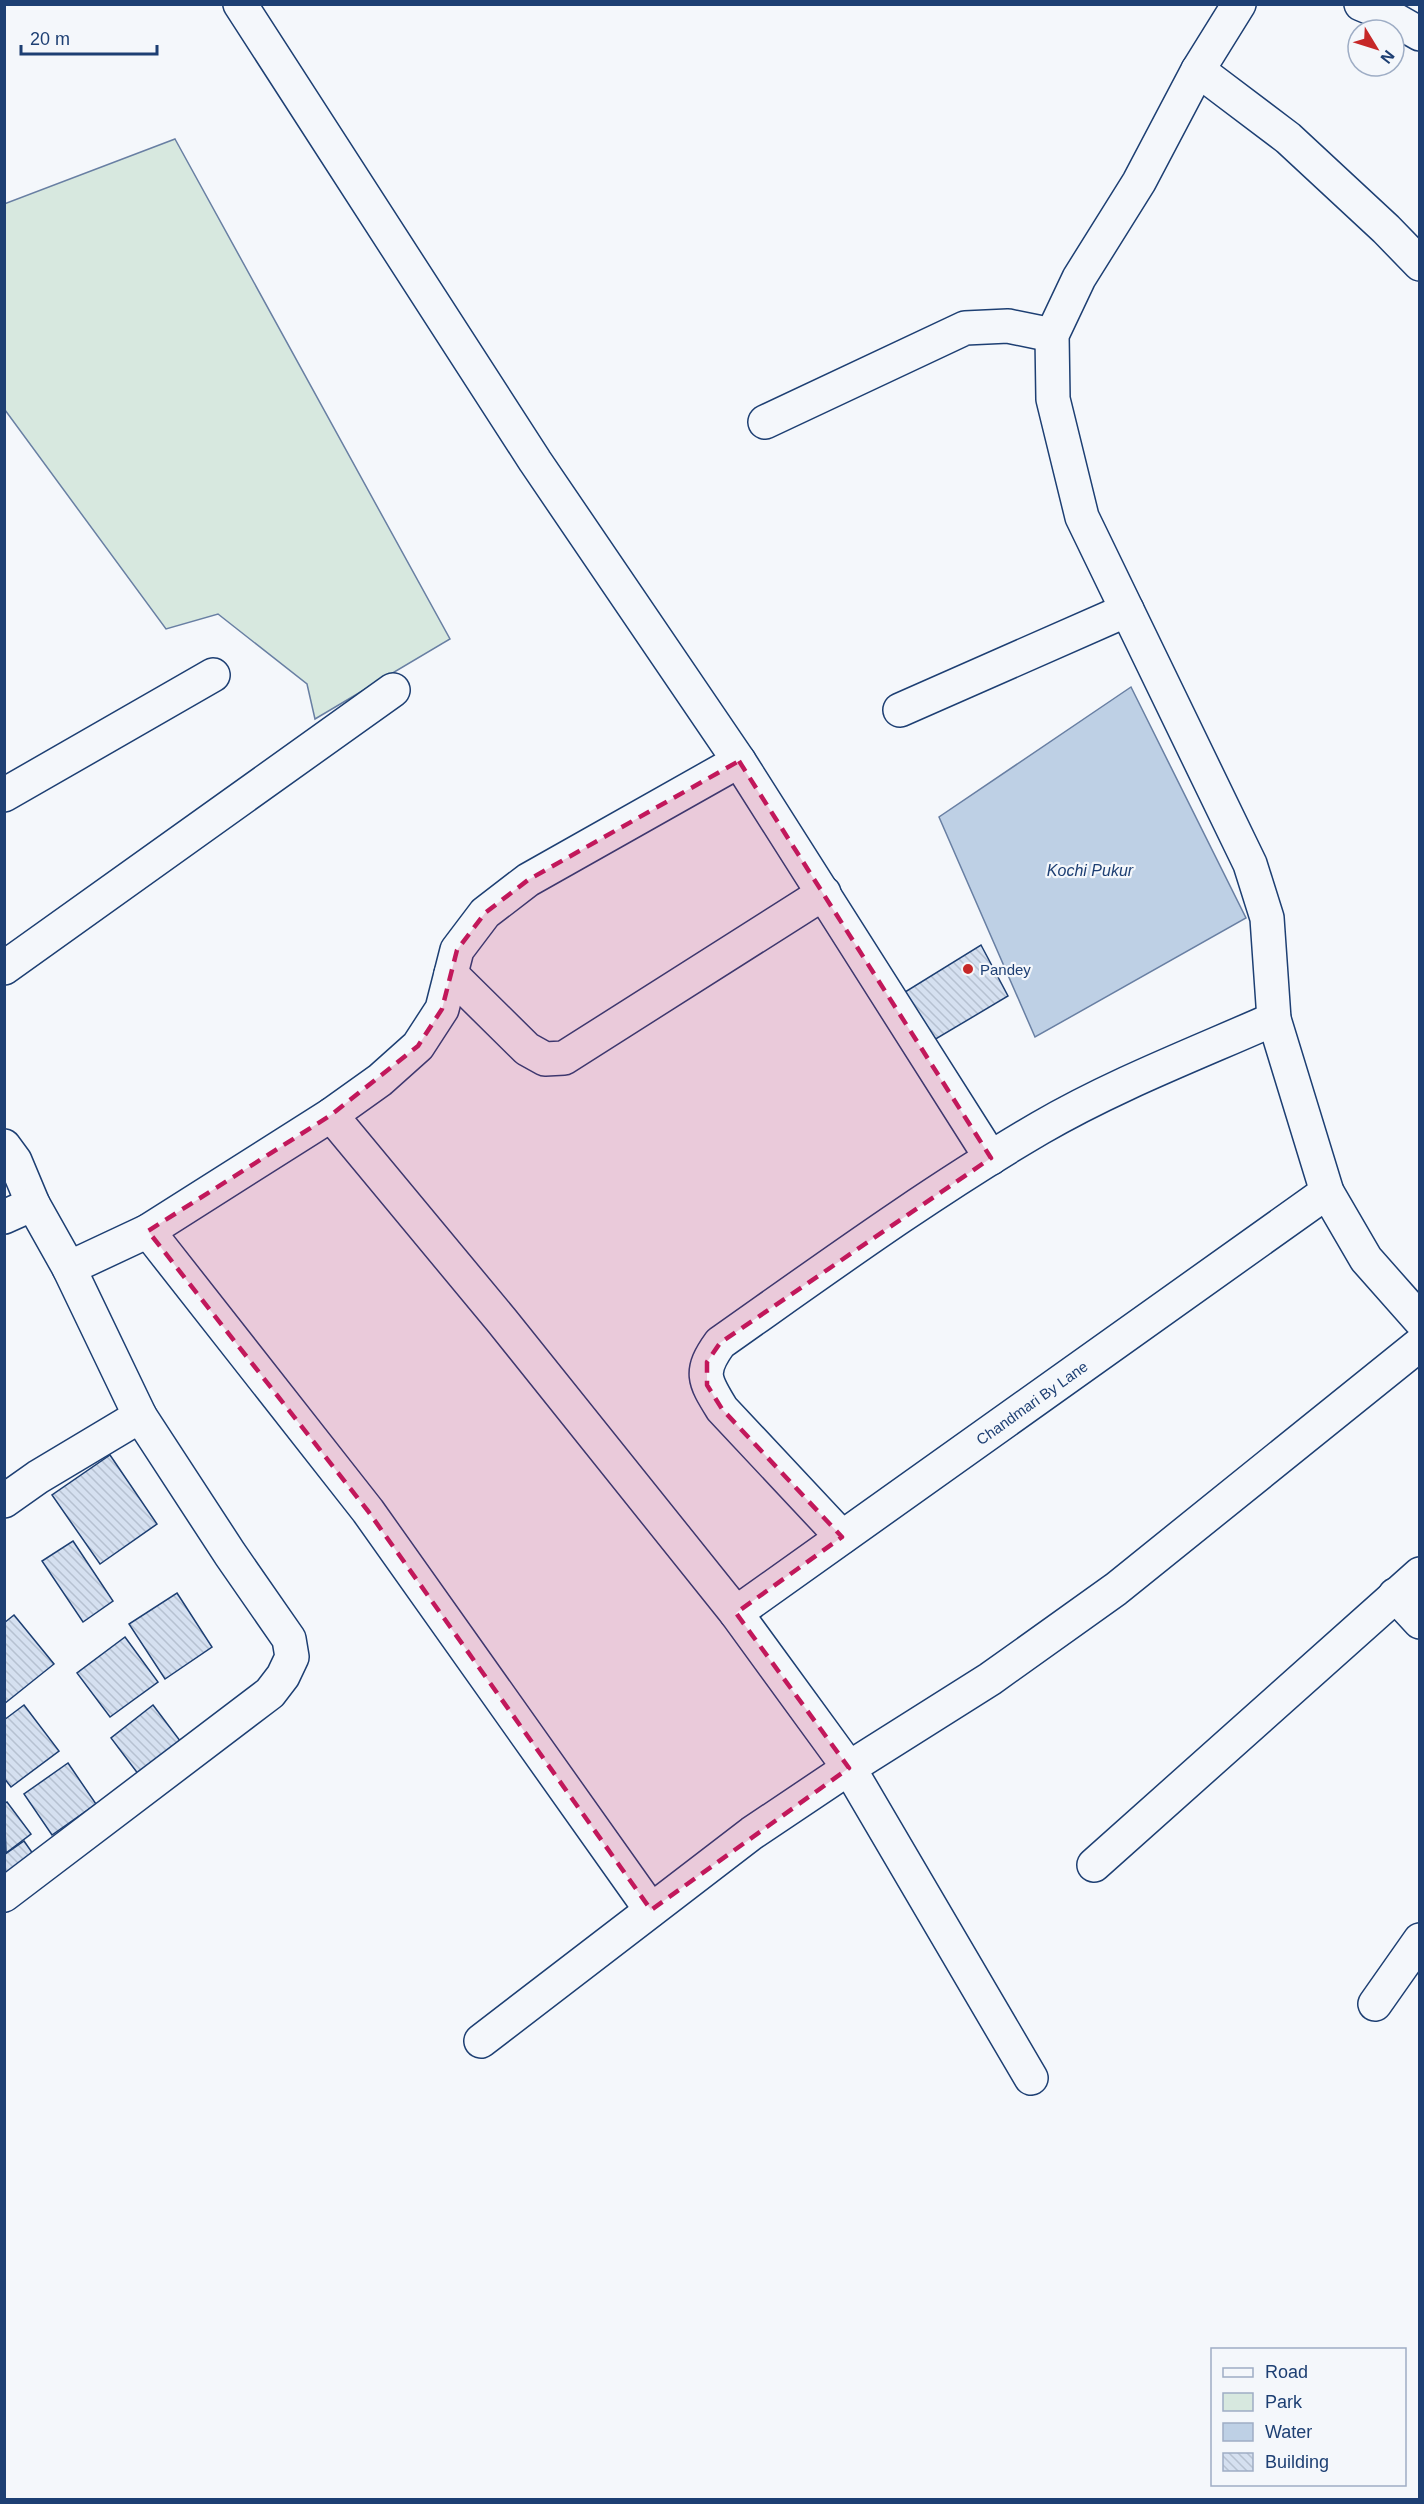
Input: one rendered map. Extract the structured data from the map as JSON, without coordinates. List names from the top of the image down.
{
  "streets": {
    "street": ["Chandmari By Lane"]
  },
  "water": ["Kochi Pukur"],
  "places": ["Pandey"],
  "legend": [
    "Road",
    "Park",
    "Water",
    "Building"
  ],
  "scale_bar": "20 m",
  "north": "bottom right"
}
